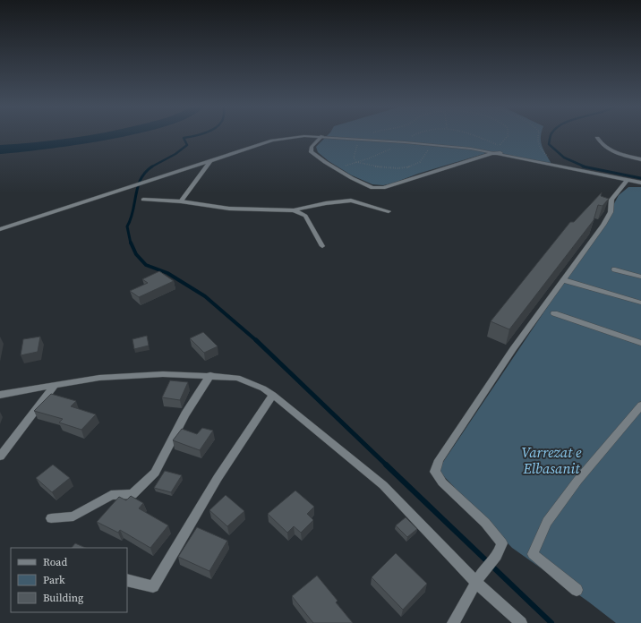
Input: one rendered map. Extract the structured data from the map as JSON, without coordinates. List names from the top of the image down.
{
  "parks": ["Varrezat e Elbasanit"],
  "legend": ["Road", "Park", "Building"]
}
